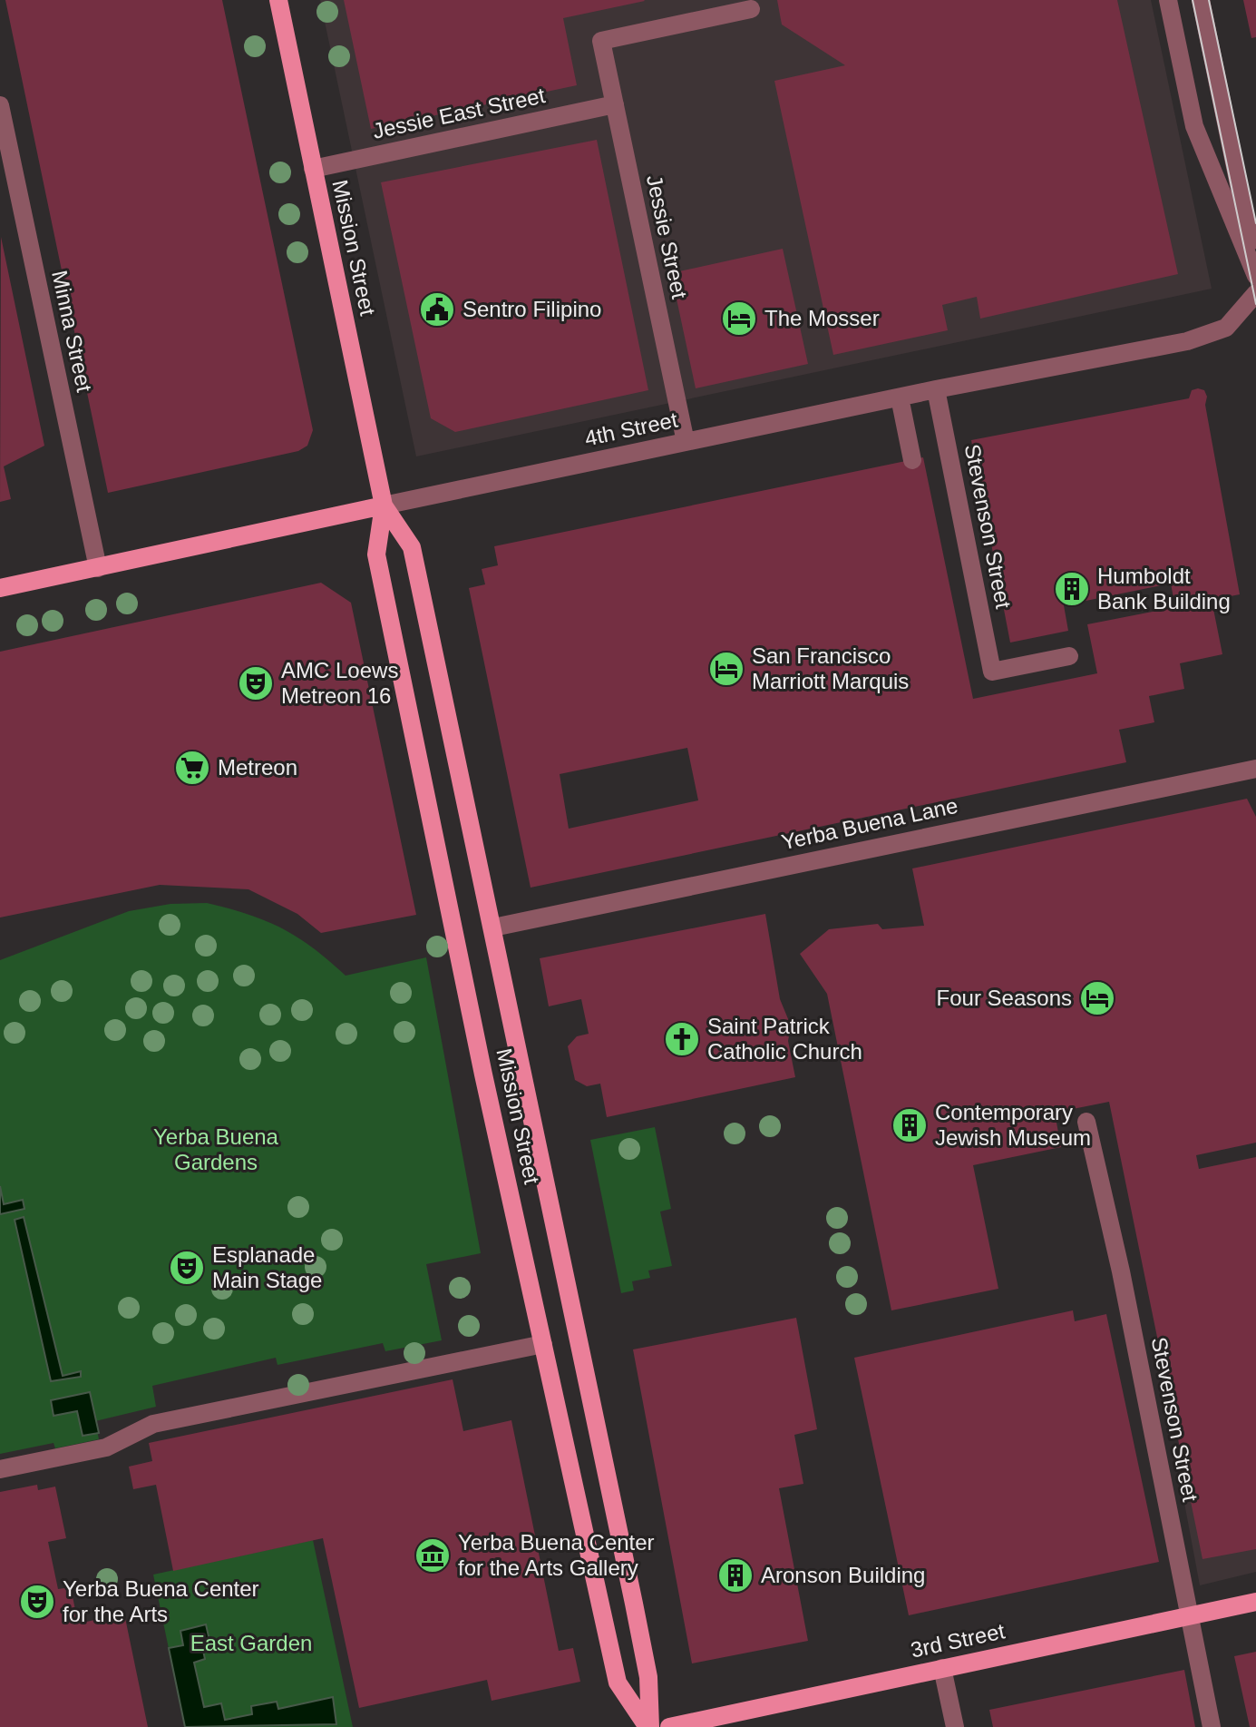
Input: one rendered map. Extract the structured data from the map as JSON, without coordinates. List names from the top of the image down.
{
  "streets": {
    "main road": ["Mission Street", "4th Street", "3rd Street"],
    "street": [
      "Jessie East Street",
      "Jessie Street",
      "Minna Street",
      "Stevenson Street",
      "Yerba Buena Lane"
    ]
  },
  "crossings": [
    ["Jessie East Street", "Jessie Street"],
    ["Jessie East Street", "Mission Street"],
    ["Jessie Street", "4th Street"],
    ["Mission Street", "4th Street"],
    ["Mission Street", "Yerba Buena Lane"],
    ["Minna Street", "4th Street"],
    ["4th Street", "Stevenson Street"],
    ["Stevenson Street", "3rd Street"]
  ],
  "parks": ["Yerba Buena Gardens", "East Garden"],
  "places": {
    "public building": ["Sentro Filipino"],
    "hotel": ["The Mosser", "San Francisco Marriott Marquis", "Four Seasons"],
    "building": ["Humboldt Bank Building", "Contemporary Jewish Museum", "Aronson Building"],
    "theatre": ["AMC Loews Metreon 16", "Esplanade Main Stage", "Yerba Buena Center for the Arts"],
    "supermarket": ["Metreon"],
    "church": ["Saint Patrick Catholic Church"],
    "museum": ["Yerba Buena Center for the Arts Gallery"]
  }
}
